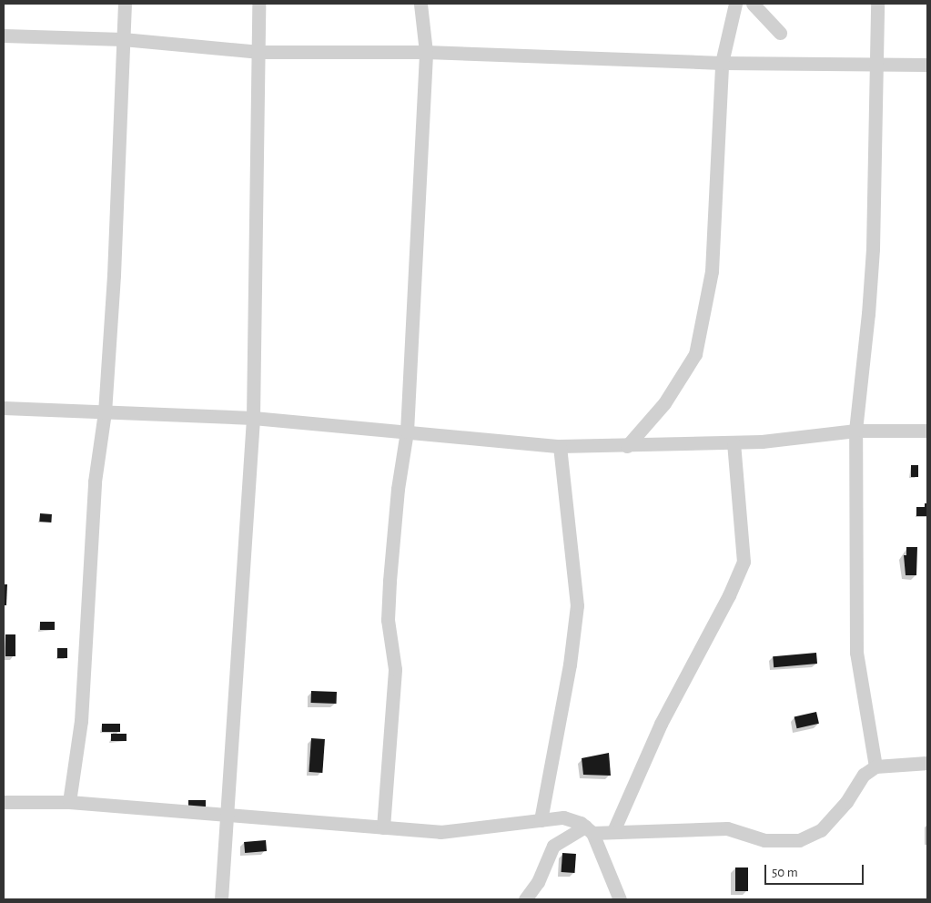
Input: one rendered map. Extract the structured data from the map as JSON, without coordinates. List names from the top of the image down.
{
  "scale_bar": "50 m"
}
